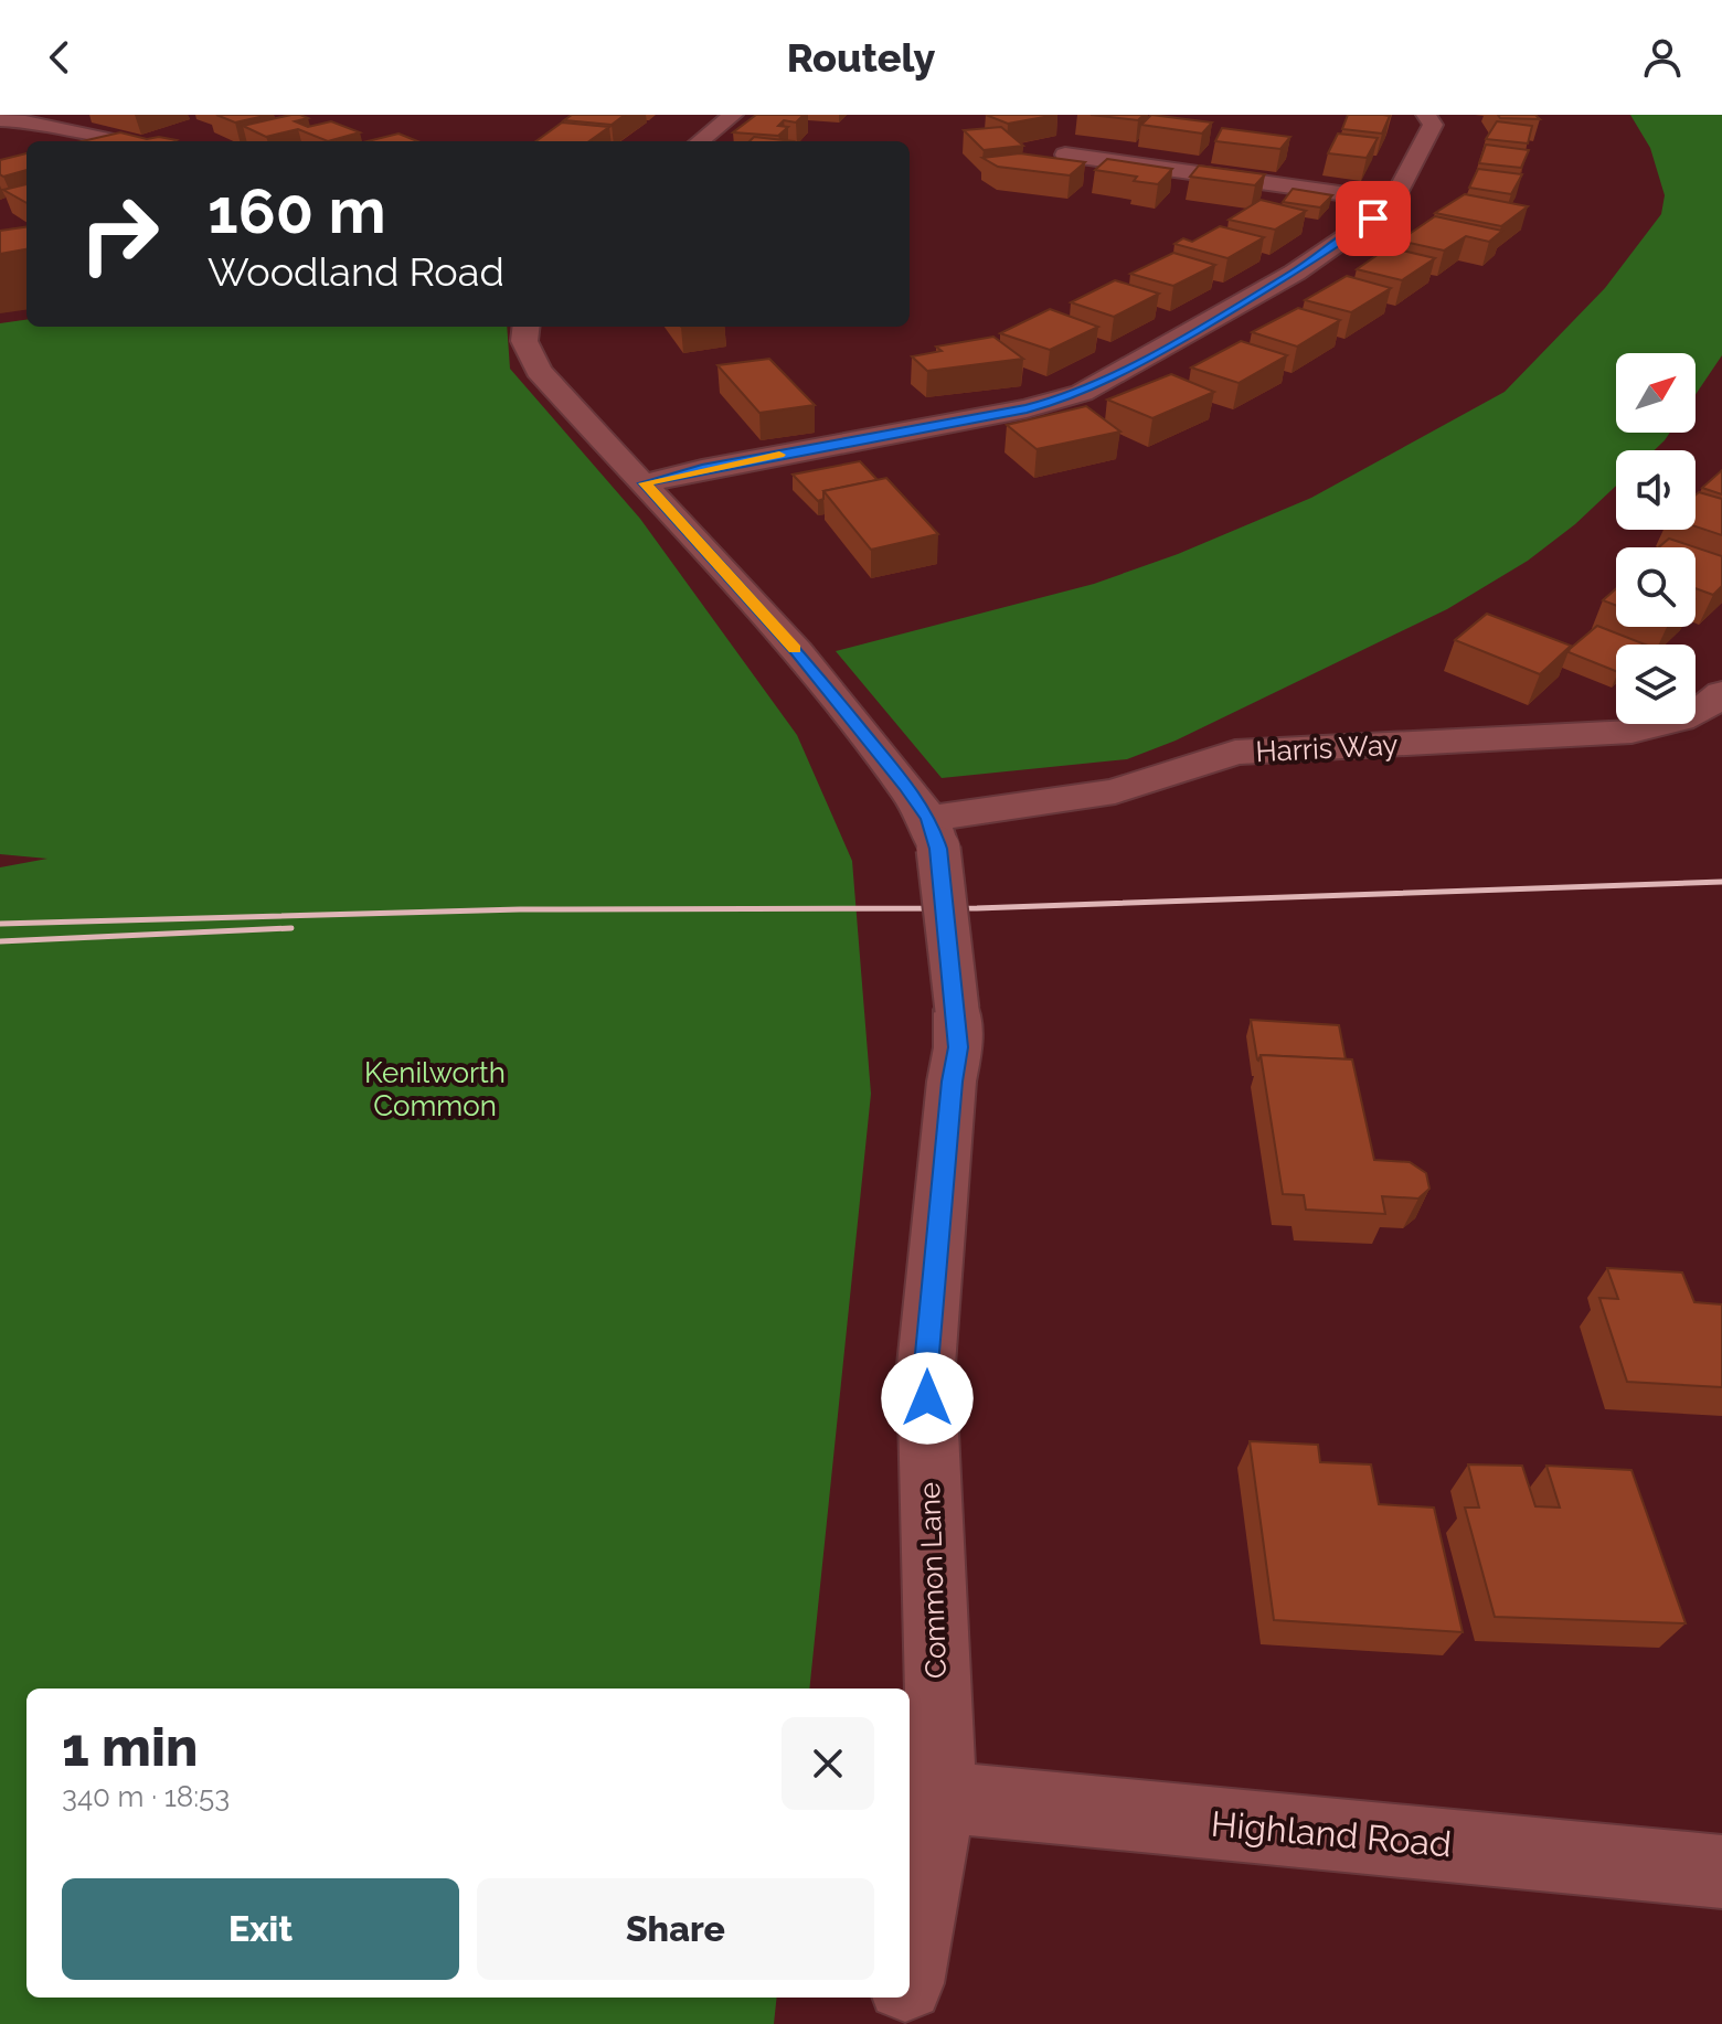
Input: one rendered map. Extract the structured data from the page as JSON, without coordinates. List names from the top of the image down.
{
  "streets": {
    "street": ["Harris Way", "Common Lane", "Highland Road"]
  },
  "crossings": [
    ["Harris Way", "Common Lane"],
    ["Common Lane", "Highland Road"]
  ],
  "parks": ["Kenilworth Common"],
  "north": "top right",
  "page": {
    "header": "Routely",
    "turn": ["160 m", "Woodland Road"],
    "heading": ["1 min", "340 m · 18:53"],
    "buttons": ["Exit", "Share"]
  }
}
